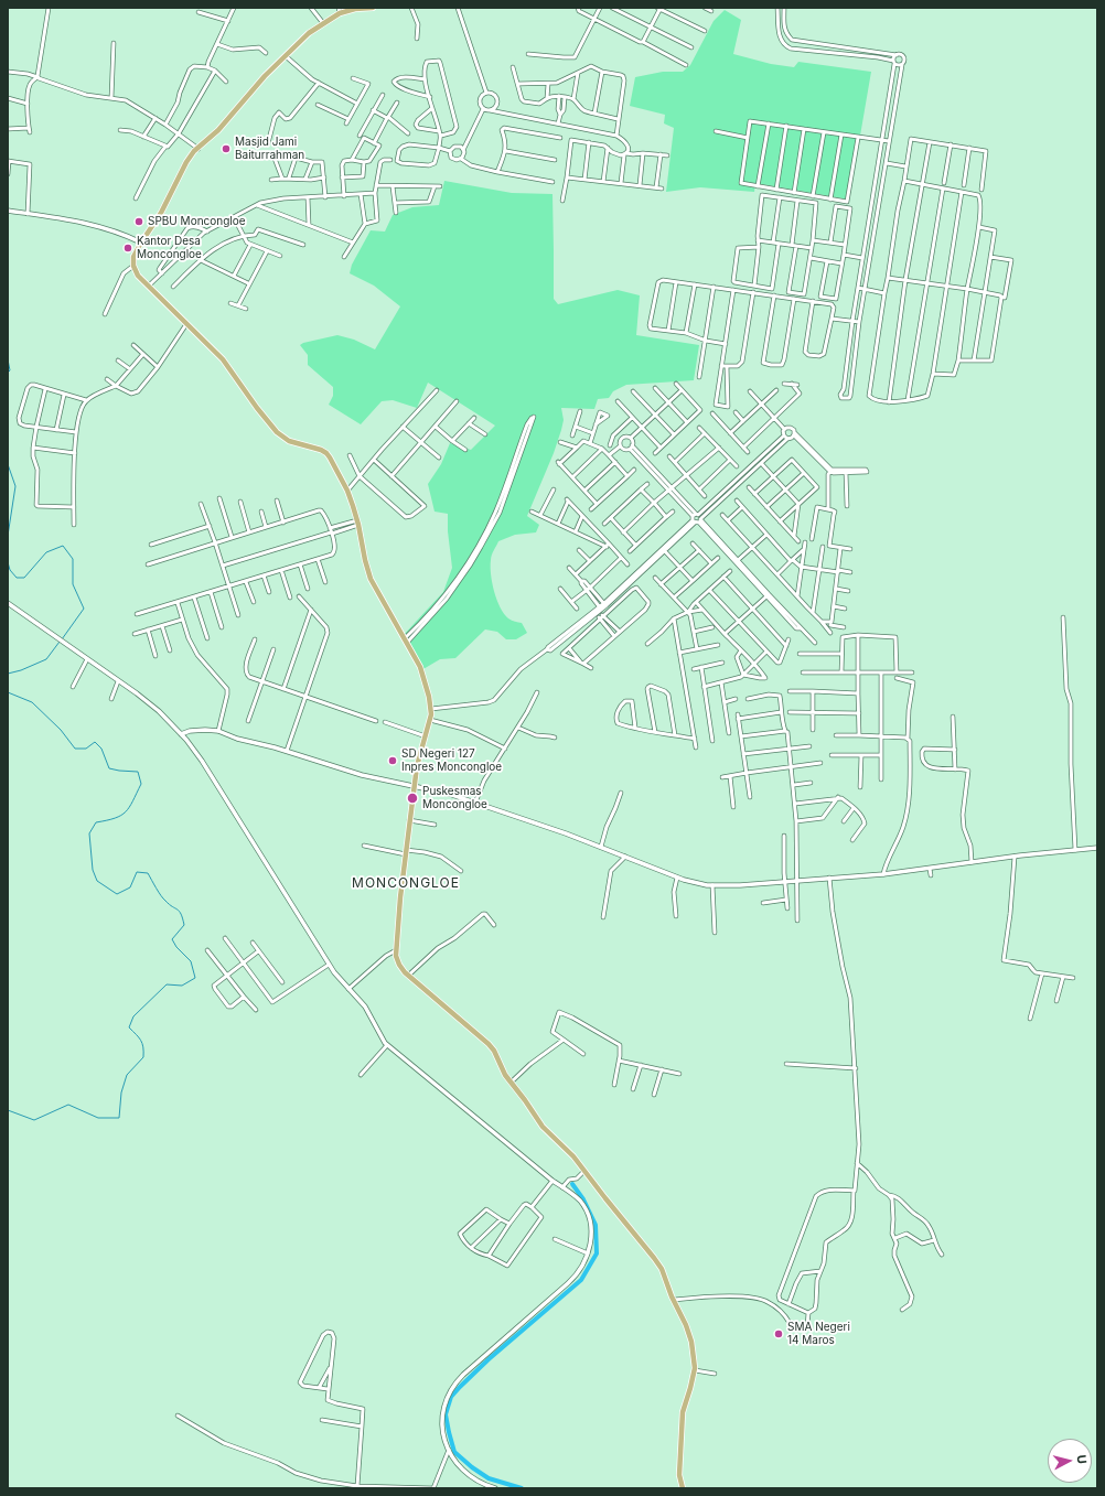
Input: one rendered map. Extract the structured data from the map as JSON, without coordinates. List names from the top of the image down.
{
  "districts": ["MONCONGLOE"],
  "places": [
    "Masjid Jami Baiturrahman",
    "SPBU Moncongloe",
    "Kantor Desa Moncongloe",
    "SD Negeri 127 Inpres Moncongloe",
    "Puskesmas Moncongloe",
    "SMA Negeri 14 Maros"
  ],
  "north": "right"
}
